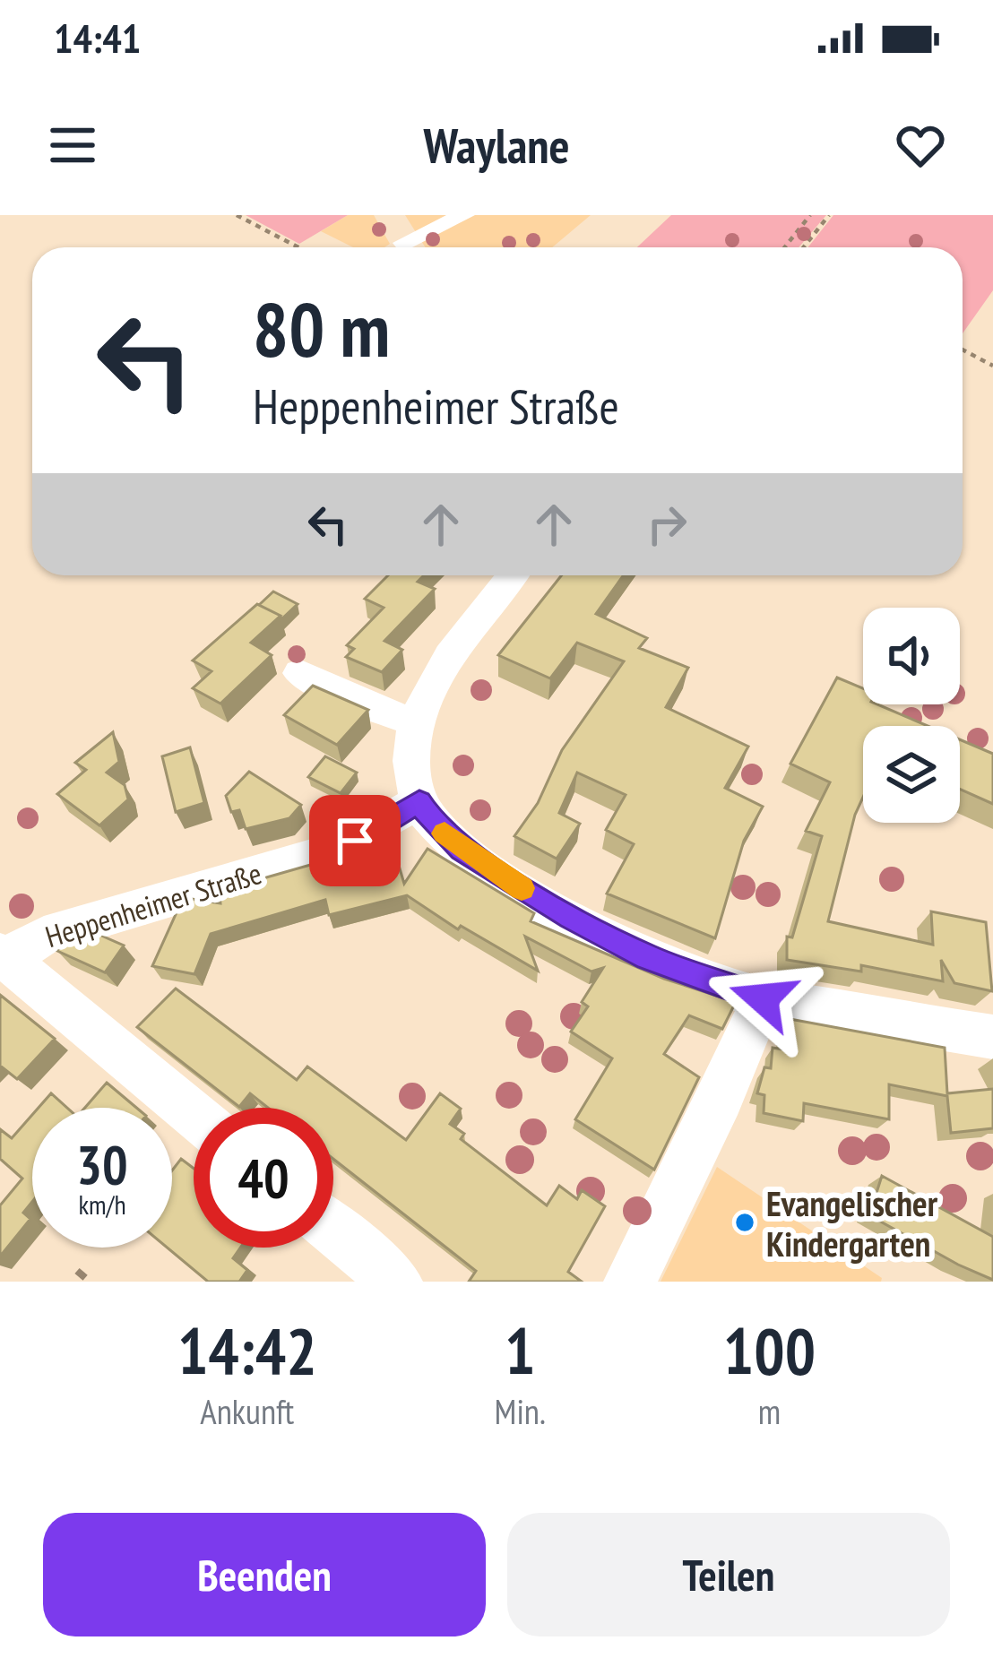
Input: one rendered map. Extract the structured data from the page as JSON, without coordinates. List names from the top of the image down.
{
  "streets": {
    "street": ["Heppenheimer Straße"]
  },
  "places": ["Evangelischer Kindergarten"],
  "page": {
    "status": "14:41",
    "header": "Waylane",
    "turn": ["80 m", "Heppenheimer Straße"],
    "speed": "30 km/h",
    "limit": "40",
    "eta": [
      "14:42",
      "Ankunft",
      "1",
      "Min.",
      "100",
      "m"
    ],
    "buttons": ["Beenden", "Teilen"]
  }
}
